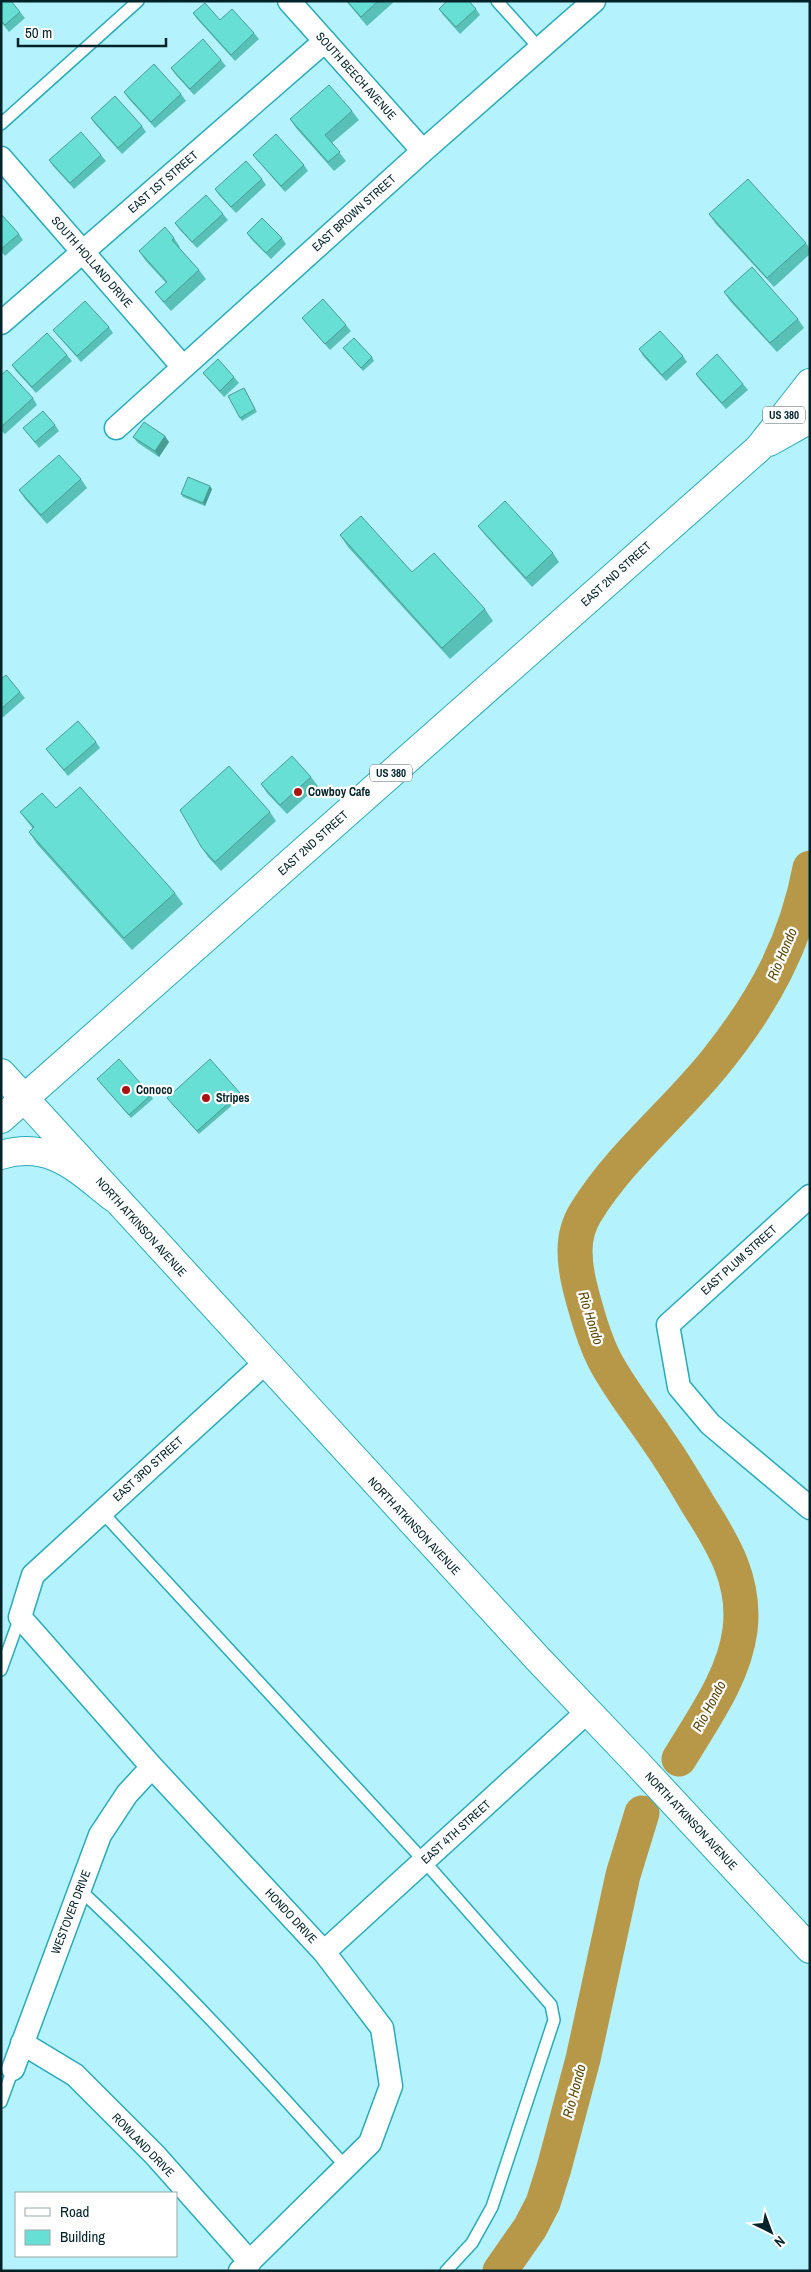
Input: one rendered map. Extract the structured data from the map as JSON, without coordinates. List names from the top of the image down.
{
  "streets": {
    "main road": ["US 380", "EAST 2ND STREET", "NORTH ATKINSON AVENUE"],
    "street": [
      "SOUTH BEECH AVENUE",
      "EAST 1ST STREET",
      "EAST BROWN STREET",
      "SOUTH HOLLAND DRIVE",
      "EAST PLUM STREET",
      "EAST 3RD STREET",
      "EAST 4TH STREET",
      "WESTOVER DRIVE",
      "HONDO DRIVE",
      "ROWLAND DRIVE"
    ]
  },
  "crossings": [
    ["SOUTH BEECH AVENUE", "EAST 1ST STREET"],
    ["SOUTH BEECH AVENUE", "EAST BROWN STREET"],
    ["EAST 1ST STREET", "SOUTH HOLLAND DRIVE"],
    ["EAST BROWN STREET", "SOUTH HOLLAND DRIVE"],
    ["EAST 2ND STREET", "NORTH ATKINSON AVENUE"],
    ["NORTH ATKINSON AVENUE", "EAST 3RD STREET"],
    ["NORTH ATKINSON AVENUE", "EAST 4TH STREET"],
    ["EAST 3RD STREET", "HONDO DRIVE"],
    ["EAST 4TH STREET", "HONDO DRIVE"],
    ["WESTOVER DRIVE", "HONDO DRIVE"],
    ["WESTOVER DRIVE", "ROWLAND DRIVE"],
    ["HONDO DRIVE", "ROWLAND DRIVE"]
  ],
  "water": ["Rio Hondo"],
  "places": ["Cowboy Cafe", "Conoco", "Stripes"],
  "legend": ["Road", "Building"],
  "scale_bar": "50 m",
  "north": "bottom right"
}
